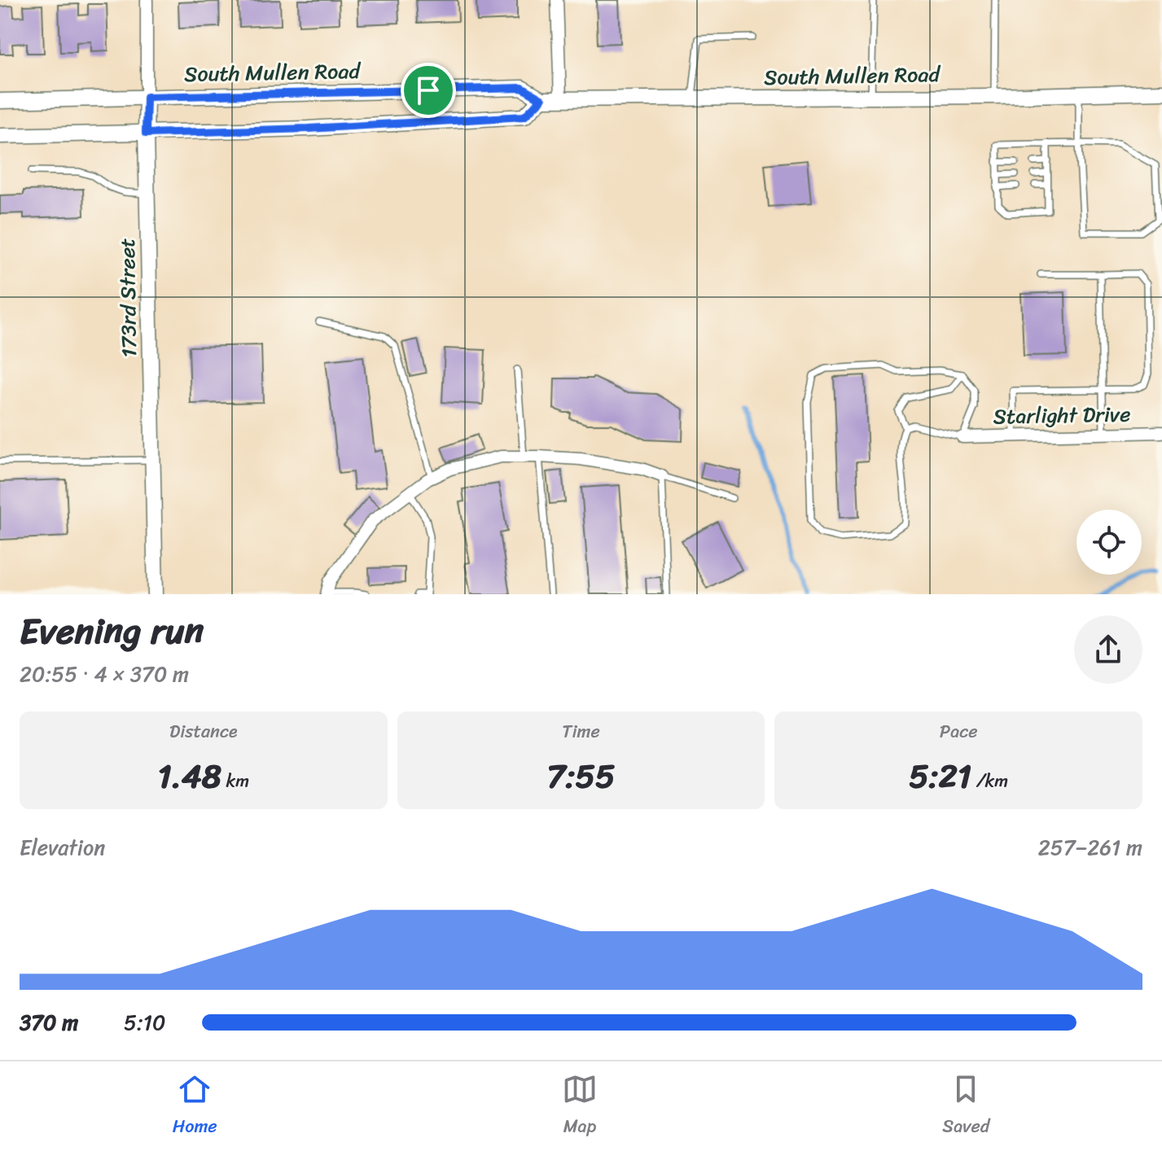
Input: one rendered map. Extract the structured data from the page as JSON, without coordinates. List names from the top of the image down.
{
  "streets": {
    "street": ["South Mullen Road", "173rd Street", "Starlight Drive"]
  },
  "crossings": [
    ["South Mullen Road", "173rd Street"]
  ],
  "page": {
    "heading": ["Evening run", "20:55 · 4 × 370 m"],
    "stats": [
      ["Distance", "1.48 km"],
      ["Time", "7:55"],
      ["Pace", "5:21 /km"]
    ],
    "chart": ["Elevation", "257–261 m"],
    "list": [
      {
        "name": "370 m",
        "note": "5:10"
      }
    ],
    "tabs": ["Home", "Map", "Saved"]
  }
}
